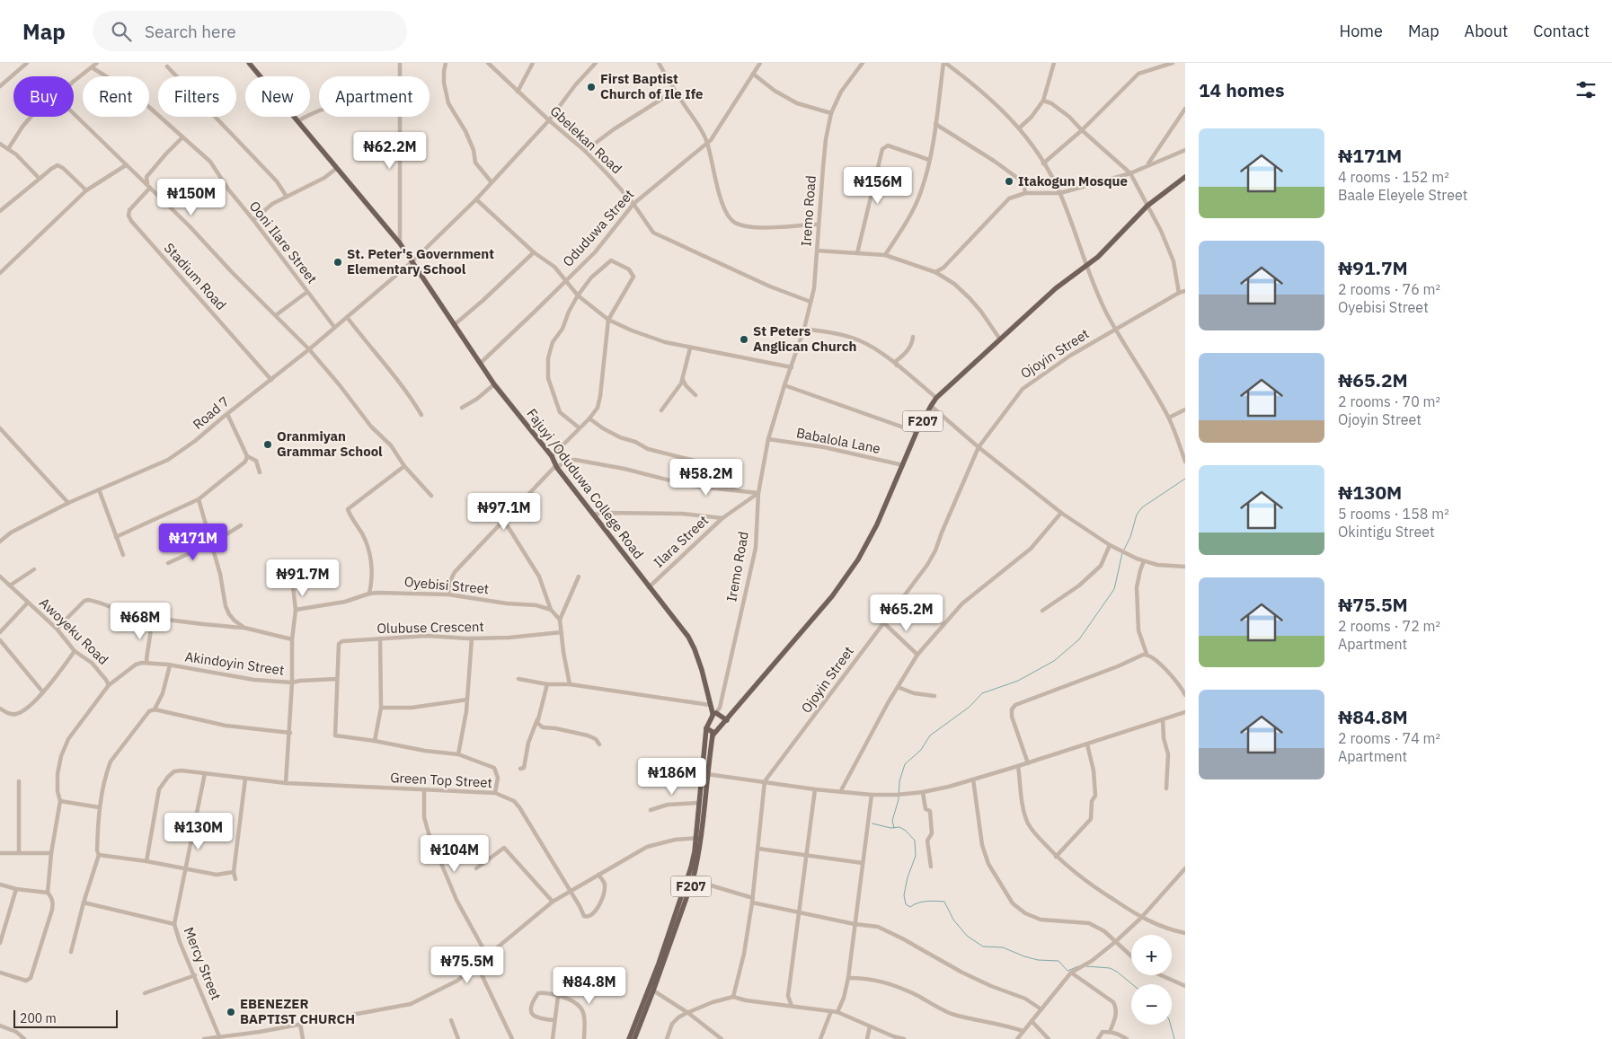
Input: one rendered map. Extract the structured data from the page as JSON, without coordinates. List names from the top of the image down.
{
  "streets": {
    "main road": ["F207", "Fajuyi /Oduduwa College Road"],
    "street": [
      "Gbelekan Road",
      "Iremo Road",
      "Oduduwa Street",
      "Ooni Ilare Street",
      "Stadium Road",
      "Ojoyin Street",
      "Road 7",
      "Babalola Lane",
      "Ilara Street",
      "Oyebisi Street",
      "Olubuse Crescent",
      "Awoyeku Road",
      "Akindoyin Street",
      "Green Top Street",
      "Mercy Street"
    ]
  },
  "crossings": [
    ["Gbelekan Road", "Iremo Road"],
    ["Gbelekan Road", "Oduduwa Street"],
    ["Gbelekan Road", "Road 7"],
    ["Iremo Road", "Babalola Lane"],
    ["Iremo Road", "Fajuyi /Oduduwa College Road"],
    ["Iremo Road", "Ilara Street"],
    ["Oduduwa Street", "Fajuyi /Oduduwa College Road"],
    ["Ooni Ilare Street", "Road 7"],
    ["Stadium Road", "Road 7"],
    ["Road 7", "Fajuyi /Oduduwa College Road"],
    ["F207", "Babalola Lane"],
    ["Fajuyi /Oduduwa College Road", "Ilara Street"],
    ["Olubuse Crescent", "Akindoyin Street"],
    ["Olubuse Crescent", "Green Top Street"],
    ["Awoyeku Road", "Akindoyin Street"]
  ],
  "places": [
    "First Baptist Church of Ile Ife",
    "Itakogun Mosque",
    "St. Peter's Government Elementary School",
    "St Peters Anglican Church",
    "Oranmiyan Grammar School",
    "EBENEZER BAPTIST CHURCH"
  ],
  "scale_bar": "200 m",
  "page": {
    "header": "Map",
    "search": "Search here",
    "nav": [
      "Home",
      "Map",
      "About",
      "Contact"
    ],
    "heading": "14 homes",
    "chip": [
      "Buy",
      "Rent",
      "Filters",
      "New",
      "Apartment"
    ],
    "list": [
      {
        "name": "₦171M",
        "note": "4 rooms · 152 m² · Baale Eleyele Street"
      },
      {
        "name": "₦91.7M",
        "note": "2 rooms · 76 m² · Oyebisi Street"
      },
      {
        "name": "₦65.2M",
        "note": "2 rooms · 70 m² · Ojoyin Street"
      },
      {
        "name": "₦130M",
        "note": "5 rooms · 158 m² · Okintigu Street"
      },
      {
        "name": "₦75.5M",
        "note": "2 rooms · 72 m² · Apartment"
      },
      {
        "name": "₦84.8M",
        "note": "2 rooms · 74 m² · Apartment"
      }
    ],
    "price": [
      "₦62.2M",
      "₦156M",
      "₦150M",
      "₦58.2M",
      "₦97.1M",
      "₦171M",
      "₦91.7M",
      "₦65.2M",
      "₦68M",
      "₦186M",
      "₦130M",
      "₦104M",
      "₦75.5M",
      "₦84.8M"
    ],
    "map_buttons": ["+", "−"],
    "scale": "200 m"
  }
}
